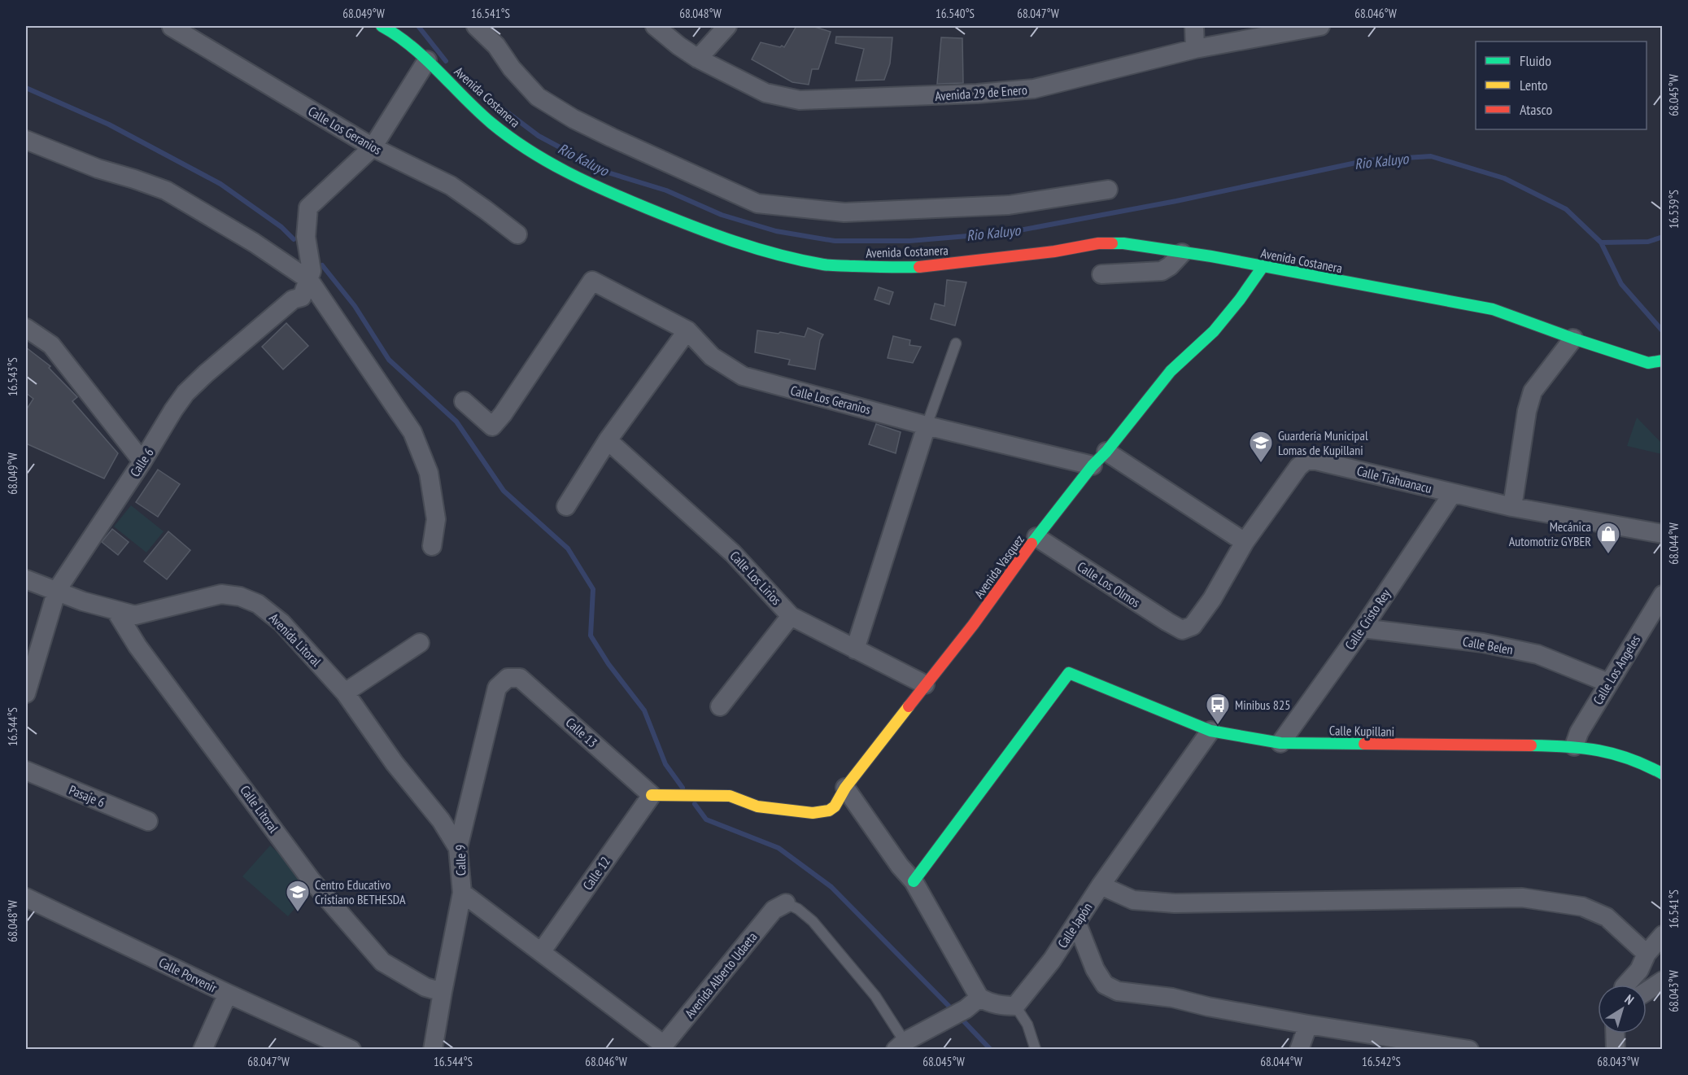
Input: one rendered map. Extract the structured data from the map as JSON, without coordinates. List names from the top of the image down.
{
  "streets": {
    "street": [
      "Avenida 29 de Enero",
      "Avenida Costanera",
      "Calle Los Geranios",
      "Calle 6",
      "Calle Tiahuanacu",
      "Avenida Vasquez",
      "Calle Los Lirios",
      "Calle Los Olmos",
      "Calle Cristo Rey",
      "Avenida Litoral",
      "Calle Belen",
      "Calle Los Angeles",
      "Calle Kupillani",
      "Calle 13",
      "Pasaje 6",
      "Calle Litoral",
      "Calle 9",
      "Calle 12",
      "Calle Japón",
      "Calle Porvenir",
      "Avenida Alberto Udaeta"
    ]
  },
  "crossings": [
    ["Avenida Costanera", "Avenida Vasquez"],
    ["Calle Los Geranios", "Avenida Vasquez"],
    ["Calle 6", "Avenida Litoral"],
    ["Calle Tiahuanacu", "Calle Los Olmos"],
    ["Calle Tiahuanacu", "Calle Cristo Rey"],
    ["Avenida Vasquez", "Calle Los Lirios"],
    ["Avenida Vasquez", "Calle Los Olmos"],
    ["Avenida Vasquez", "Calle 13"],
    ["Avenida Vasquez", "Calle 12"],
    ["Calle Cristo Rey", "Calle Belen"],
    ["Calle Cristo Rey", "Calle Kupillani"],
    ["Avenida Litoral", "Calle Litoral"],
    ["Avenida Litoral", "Calle 9"],
    ["Calle Belen", "Calle Los Angeles"],
    ["Calle Los Angeles", "Calle Kupillani"],
    ["Calle Kupillani", "Calle Japón"],
    ["Calle 13", "Calle 9"],
    ["Calle 13", "Calle 12"],
    ["Calle Litoral", "Calle 9"]
  ],
  "water": ["Rio Kaluyo"],
  "places": {
    "school or university": ["Guardería Municipal Lomas de Kupillani", "Centro Educativo Cristiano BETHESDA"],
    "shop": ["Mecánica Automotriz GYBER"],
    "bus stop": ["Minibus 825"]
  },
  "legend": ["Fluido", "Lento", "Atasco"],
  "north": "top right",
  "coordinates": [
    "68.049°W",
    "16.541°S",
    "68.048°W",
    "16.540°S",
    "68.047°W",
    "68.046°W",
    "68.045°W",
    "16.539°S",
    "16.543°S",
    "68.044°W",
    "16.544°S",
    "68.043°W",
    "16.542°S"
  ]
}
